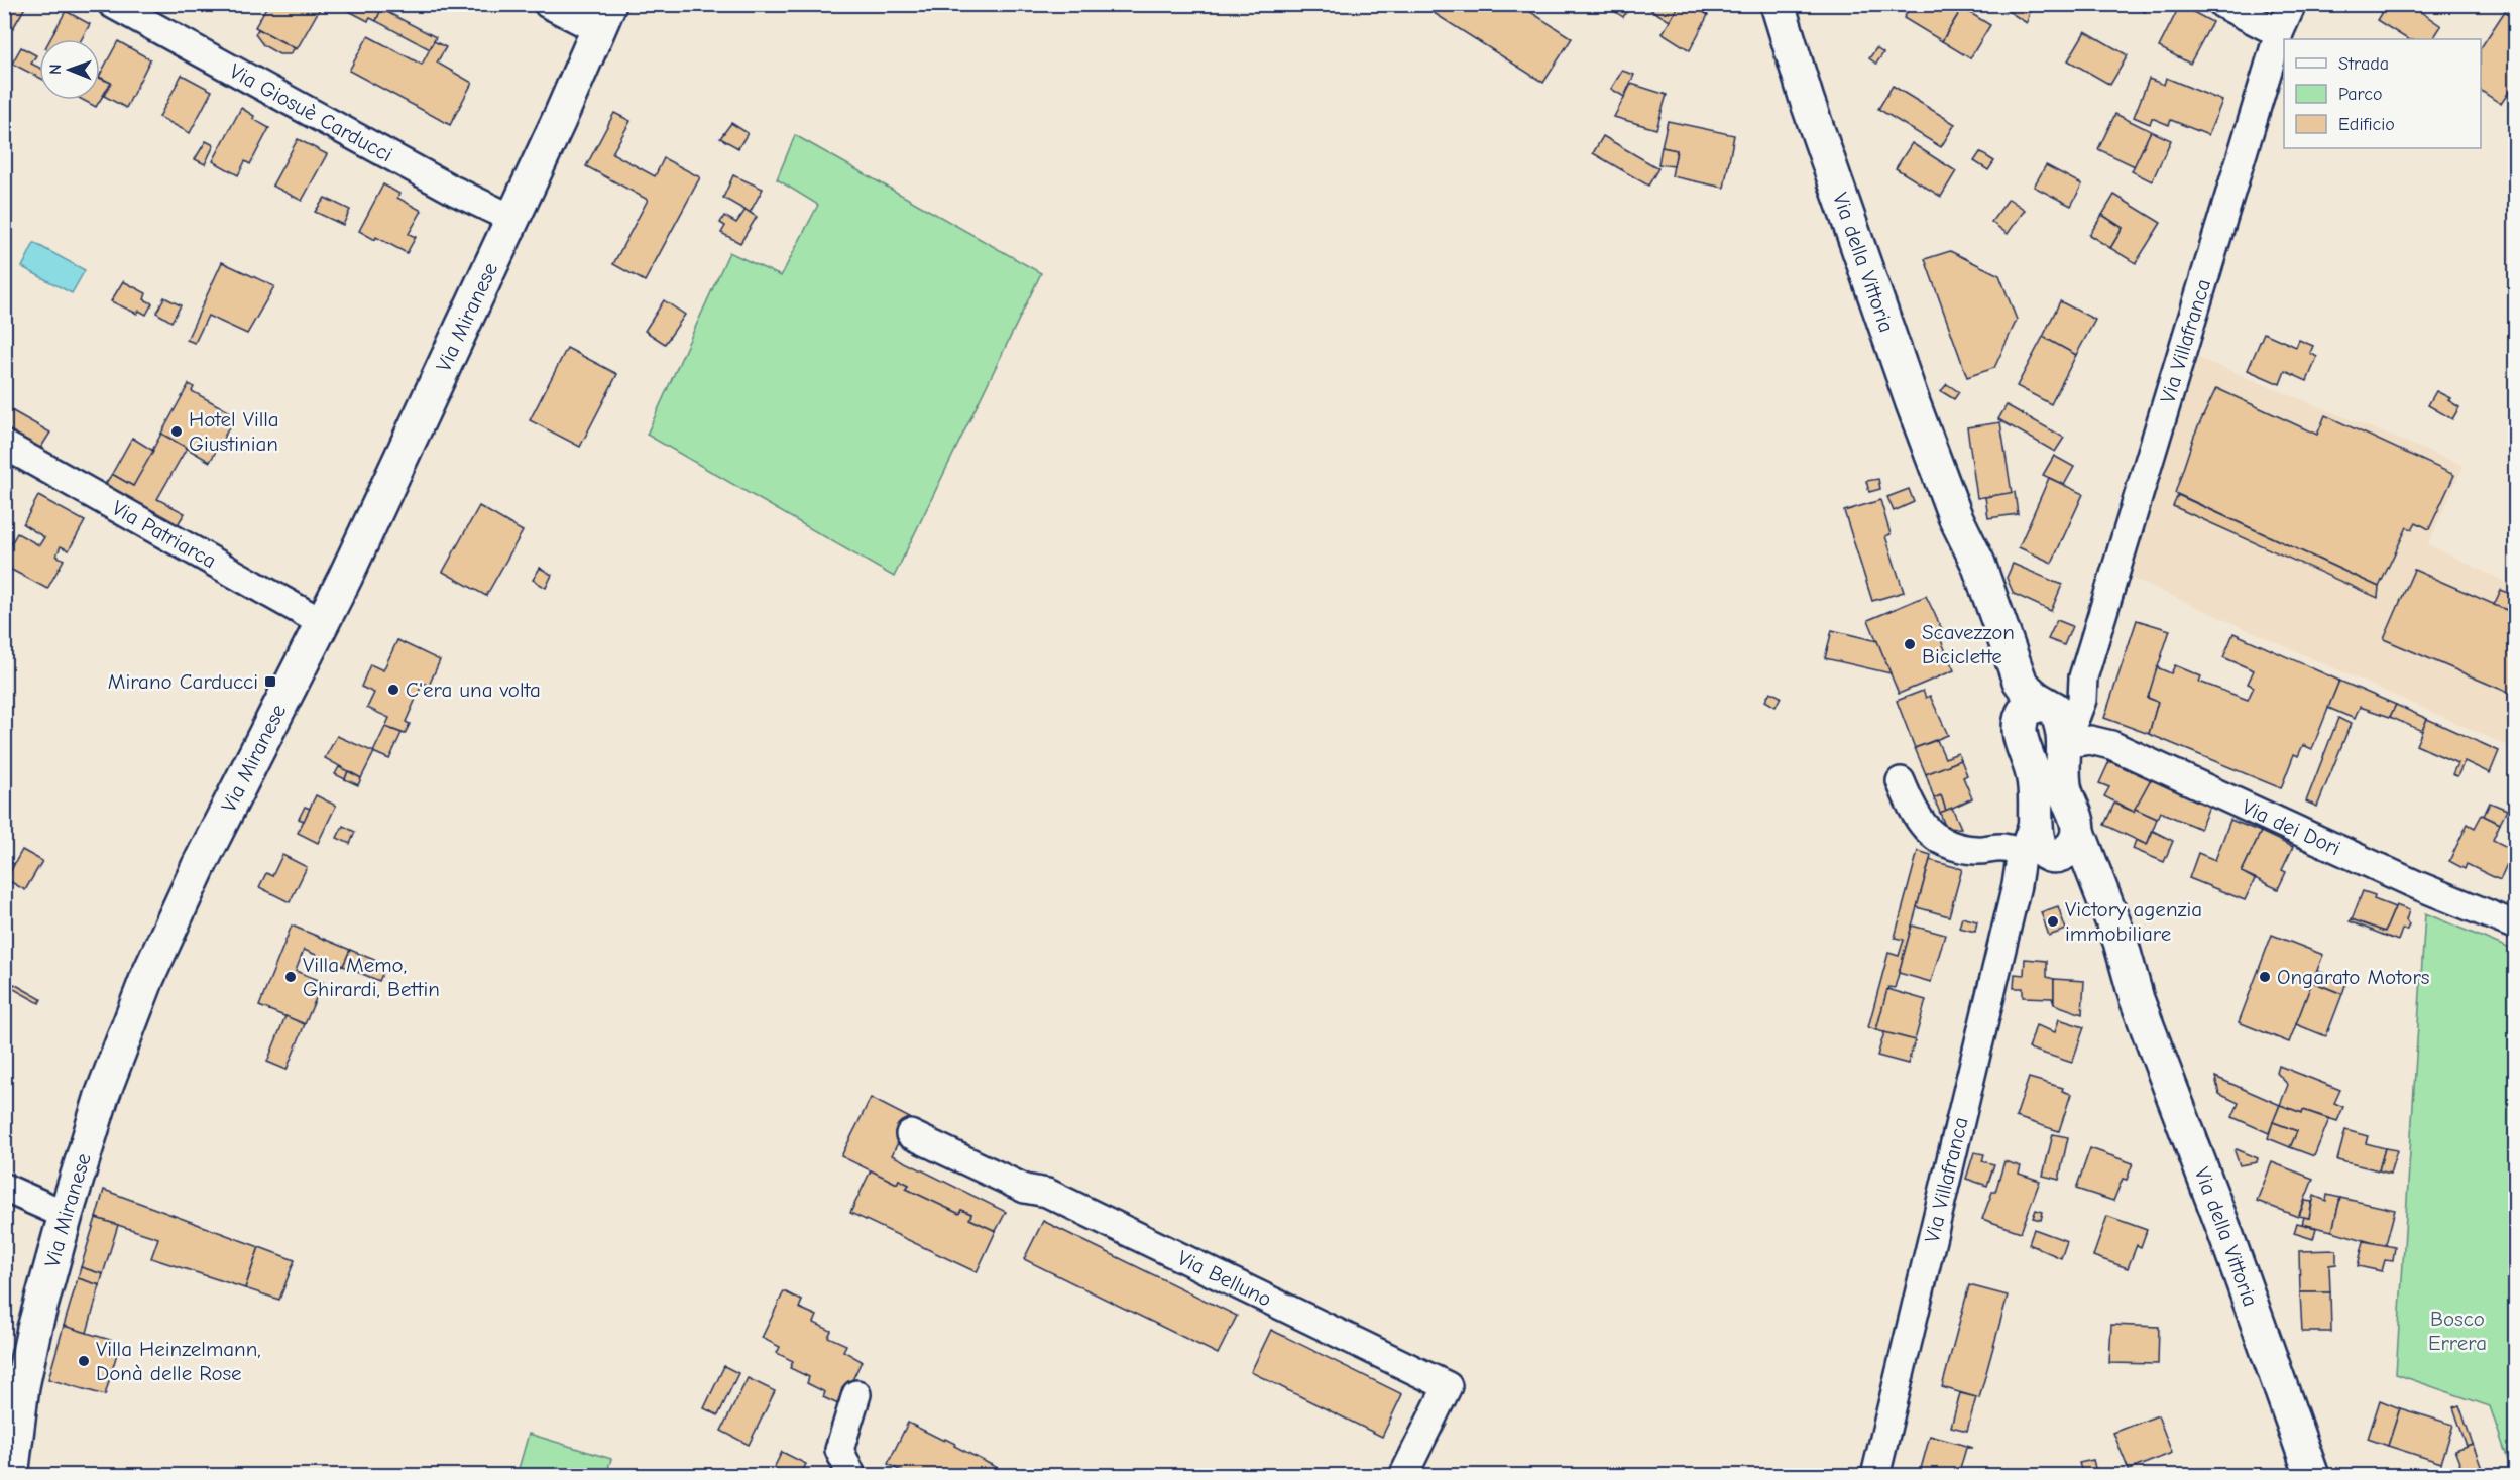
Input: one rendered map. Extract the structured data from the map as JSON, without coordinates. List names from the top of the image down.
{
  "streets": {
    "main road": ["Via della Vittoria", "Via Miranese"],
    "street": [
      "Via Giosuè Carducci",
      "Via Villafranca",
      "Via Patriarca",
      "Via dei Dori",
      "Via Belluno"
    ]
  },
  "crossings": [
    ["Via Giosuè Carducci", "Via Miranese"],
    ["Via della Vittoria", "Via Villafranca"],
    ["Via della Vittoria", "Via dei Dori"],
    ["Via Miranese", "Via Patriarca"],
    ["Via Villafranca", "Via dei Dori"]
  ],
  "parks": ["Bosco Errera"],
  "places": {
    "other": [
      "Hotel Villa Giustinian",
      "Scavezzon Biciclette",
      "C'era una volta",
      "Victory agenzia immobiliare",
      "Villa Memo, Ghirardi, Bettin",
      "Ongarato Motors",
      "Villa Heinzelmann, Donà delle Rose"
    ],
    "transit": ["Mirano Carducci"]
  },
  "legend": ["Strada", "Parco", "Edificio"],
  "north": "left"
}
